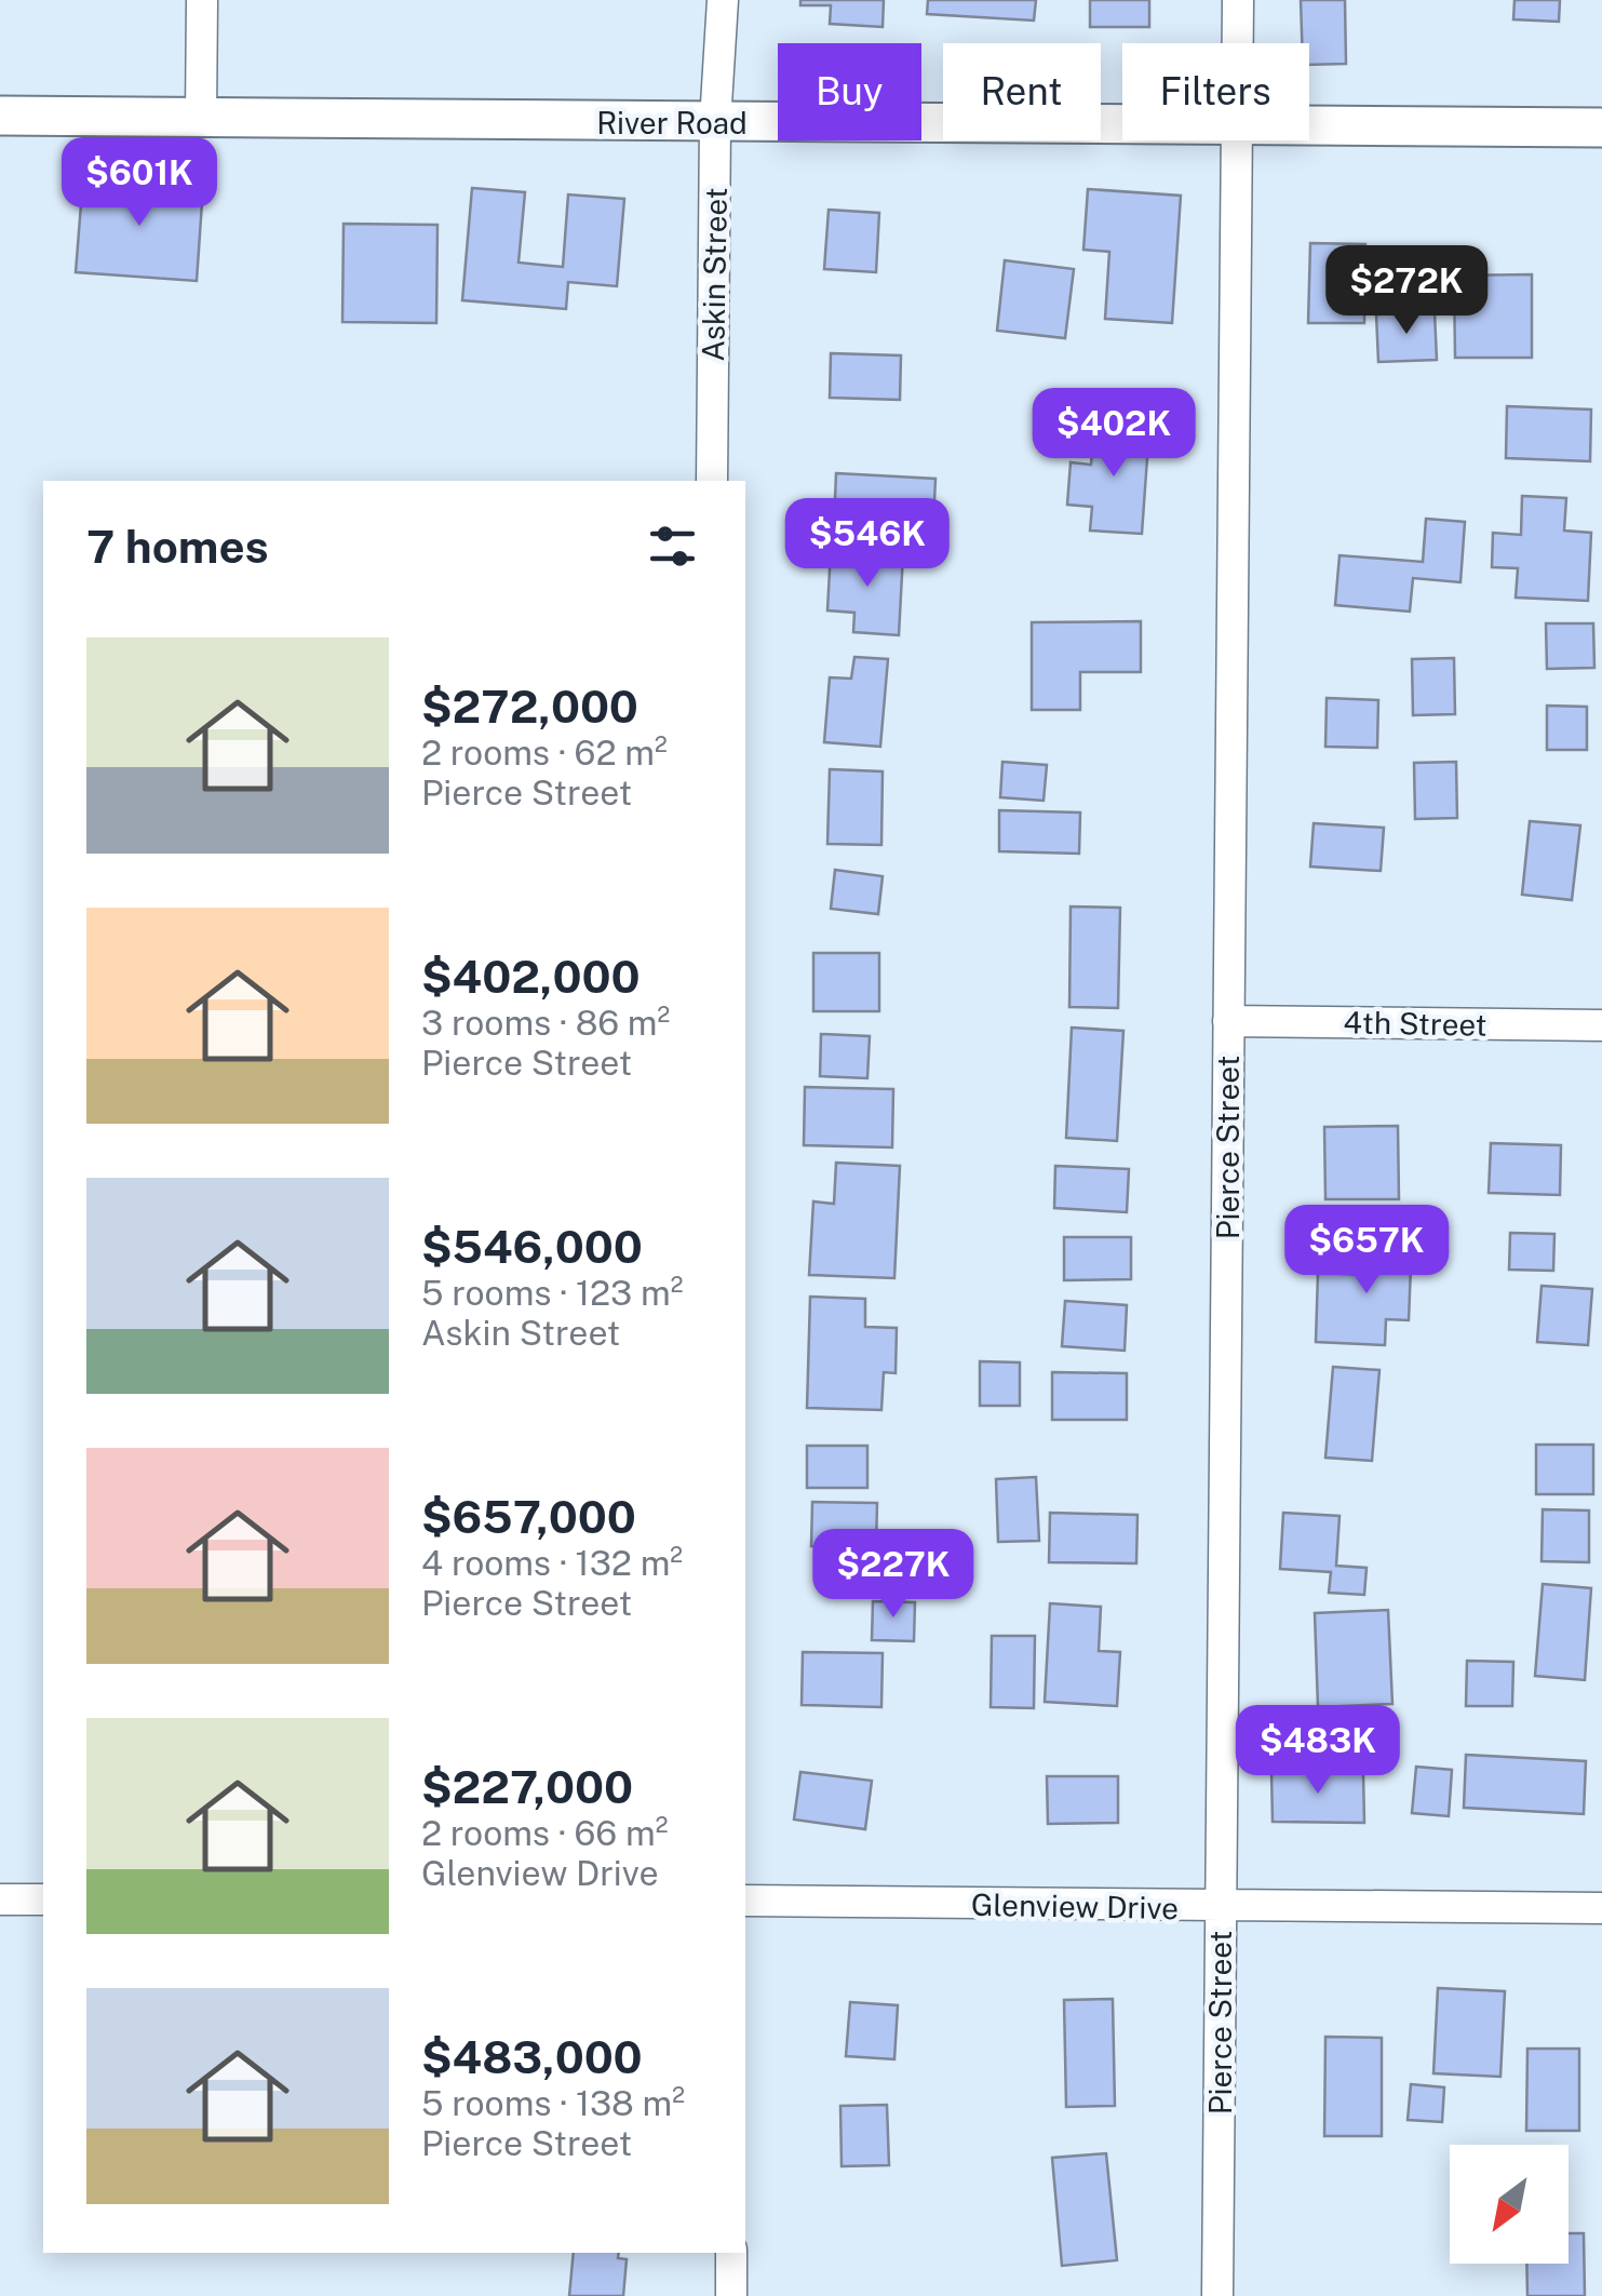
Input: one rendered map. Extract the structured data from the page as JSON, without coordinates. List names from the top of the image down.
{
  "streets": {
    "street": [
      "River Road",
      "Askin Street",
      "4th Street",
      "Pierce Street",
      "Glenview Drive"
    ]
  },
  "crossings": [
    ["River Road", "Askin Street"],
    ["4th Street", "Pierce Street"],
    ["Pierce Street", "Glenview Drive"]
  ],
  "north": "bottom left",
  "page": {
    "chip": ["Buy", "Rent", "Filters"],
    "price": [
      "$601K",
      "$272K",
      "$402K",
      "$546K",
      "$657K",
      "$227K",
      "$483K"
    ],
    "heading": "7 homes",
    "list": [
      {
        "name": "$272,000",
        "note": "2 rooms · 62 m² · Pierce Street"
      },
      {
        "name": "$402,000",
        "note": "3 rooms · 86 m² · Pierce Street"
      },
      {
        "name": "$546,000",
        "note": "5 rooms · 123 m² · Askin Street"
      },
      {
        "name": "$657,000",
        "note": "4 rooms · 132 m² · Pierce Street"
      },
      {
        "name": "$227,000",
        "note": "2 rooms · 66 m² · Glenview Drive"
      },
      {
        "name": "$483,000",
        "note": "5 rooms · 138 m² · Pierce Street"
      }
    ]
  }
}
